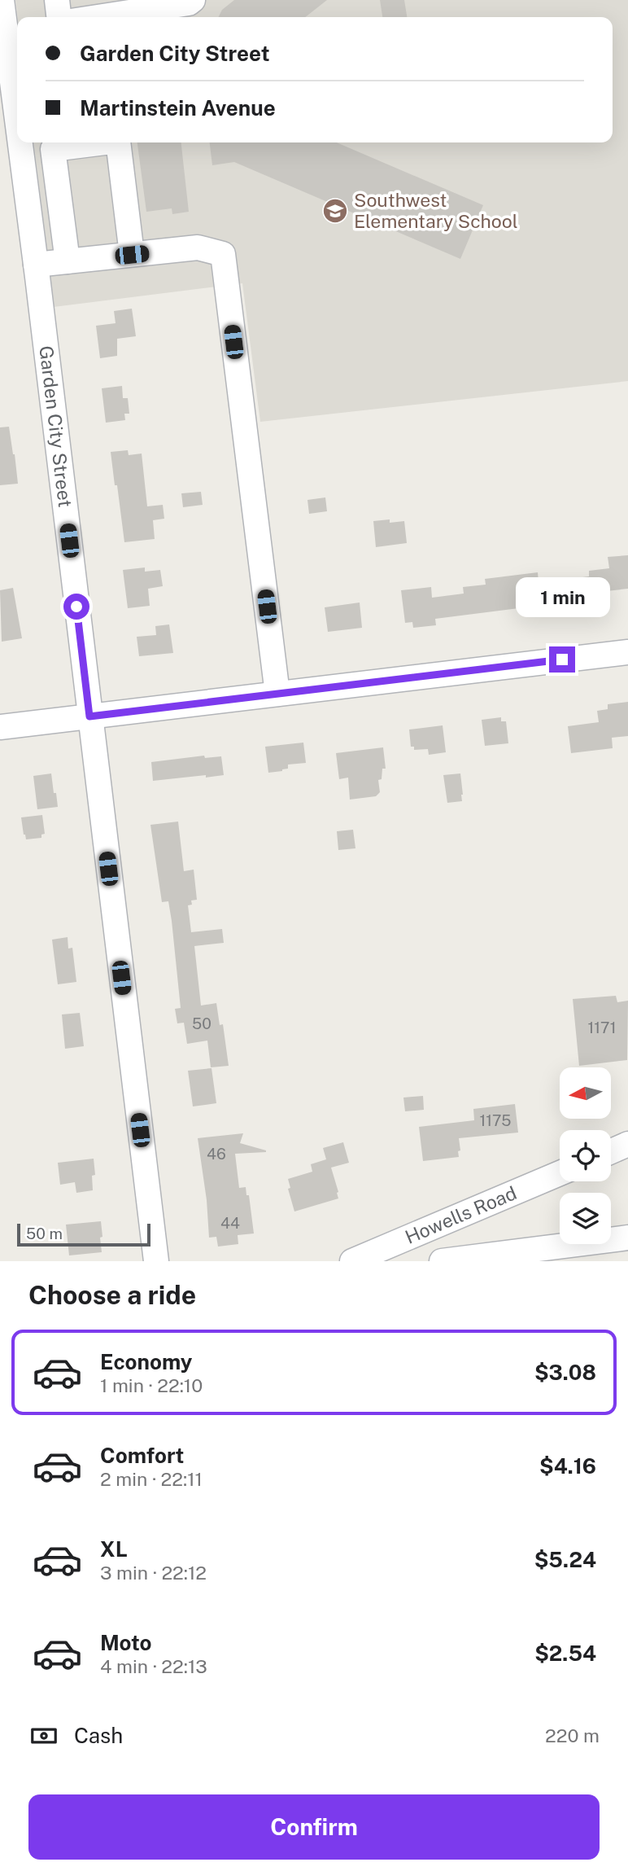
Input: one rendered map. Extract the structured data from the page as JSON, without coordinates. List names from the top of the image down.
{
  "streets": {
    "street": ["Garden City Street", "Howells Road"]
  },
  "places": {
    "school or university": ["Southwest Elementary School"]
  },
  "house_numbers": [
    "50",
    "1171",
    "1175",
    "46",
    "44"
  ],
  "scale_bar": "50 m",
  "north": "left",
  "page": {
    "banner": ["Garden City Street", "Martinstein Avenue"],
    "bubble": "1 min",
    "scale": "50 m",
    "heading": "Choose a ride",
    "list": [
      {
        "name": "Economy",
        "note": "1 min · 22:10",
        "value": "$3.08"
      },
      {
        "name": "Comfort",
        "note": "2 min · 22:11",
        "value": "$4.16"
      },
      {
        "name": "XL",
        "note": "3 min · 22:12",
        "value": "$5.24"
      },
      {
        "name": "Moto",
        "note": "4 min · 22:13",
        "value": "$2.54"
      }
    ],
    "pay": ["Cash", "220 m"],
    "buttons": "Confirm"
  }
}
